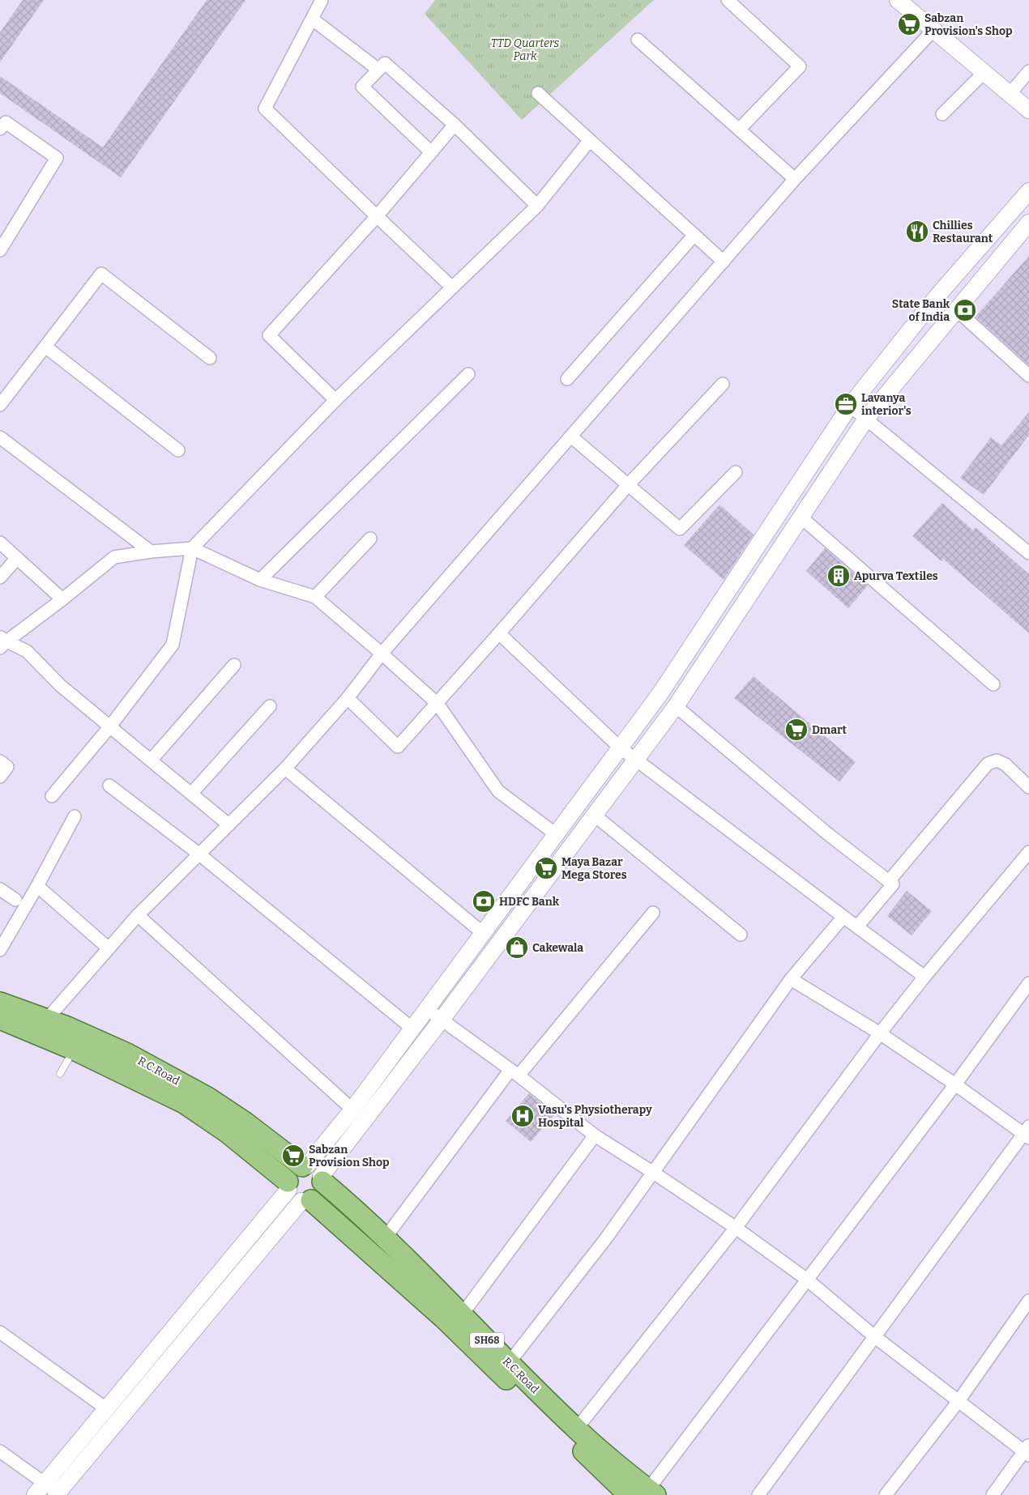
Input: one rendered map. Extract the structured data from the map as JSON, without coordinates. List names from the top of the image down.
{
  "streets": {
    "main road": ["R.C.Road", "SH68"]
  },
  "parks": ["TTD Quarters Park"],
  "places": {
    "supermarket": [
      "Sabzan Provision's Shop",
      "Dmart",
      "Maya Bazar Mega Stores",
      "Sabzan Provision Shop"
    ],
    "restaurant": ["Chillies Restaurant"],
    "bank": ["State Bank of India", "HDFC Bank"],
    "office": ["Lavanya interior's"],
    "building": ["Apurva Textiles"],
    "shop": ["Cakewala"],
    "hospital": ["Vasu's Physiotherapy Hospital"]
  }
}
